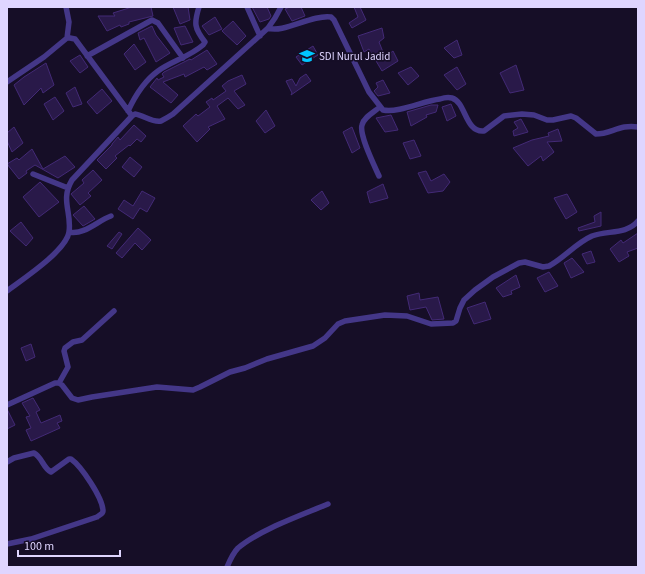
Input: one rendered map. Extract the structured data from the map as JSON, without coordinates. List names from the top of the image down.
{
  "places": {
    "school or university": ["SDI Nurul Jadid"]
  },
  "scale_bar": "100 m"
}
